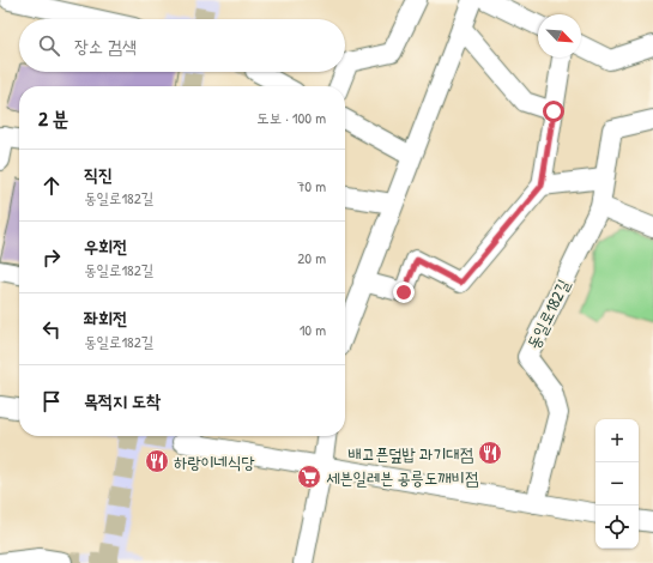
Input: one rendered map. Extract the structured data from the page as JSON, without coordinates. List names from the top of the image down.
{
  "streets": {
    "street": ["동일로182길"]
  },
  "places": {
    "restaurant": ["배고픈덮밥 과기대점", "하랑이네식당"],
    "supermarket": ["세븐일레븐 공릉도깨비점"]
  },
  "north": "bottom right",
  "page": {
    "search": "장소 검색",
    "heading": ["2 분", "도보 · 100 m"],
    "list": [
      ["직진", "동일로182길", "70 m"],
      ["우회전", "동일로182길", "20 m"],
      ["좌회전", "동일로182길", "10 m"],
      "목적지 도착"
    ],
    "map_buttons": ["+", "−"]
  }
}
